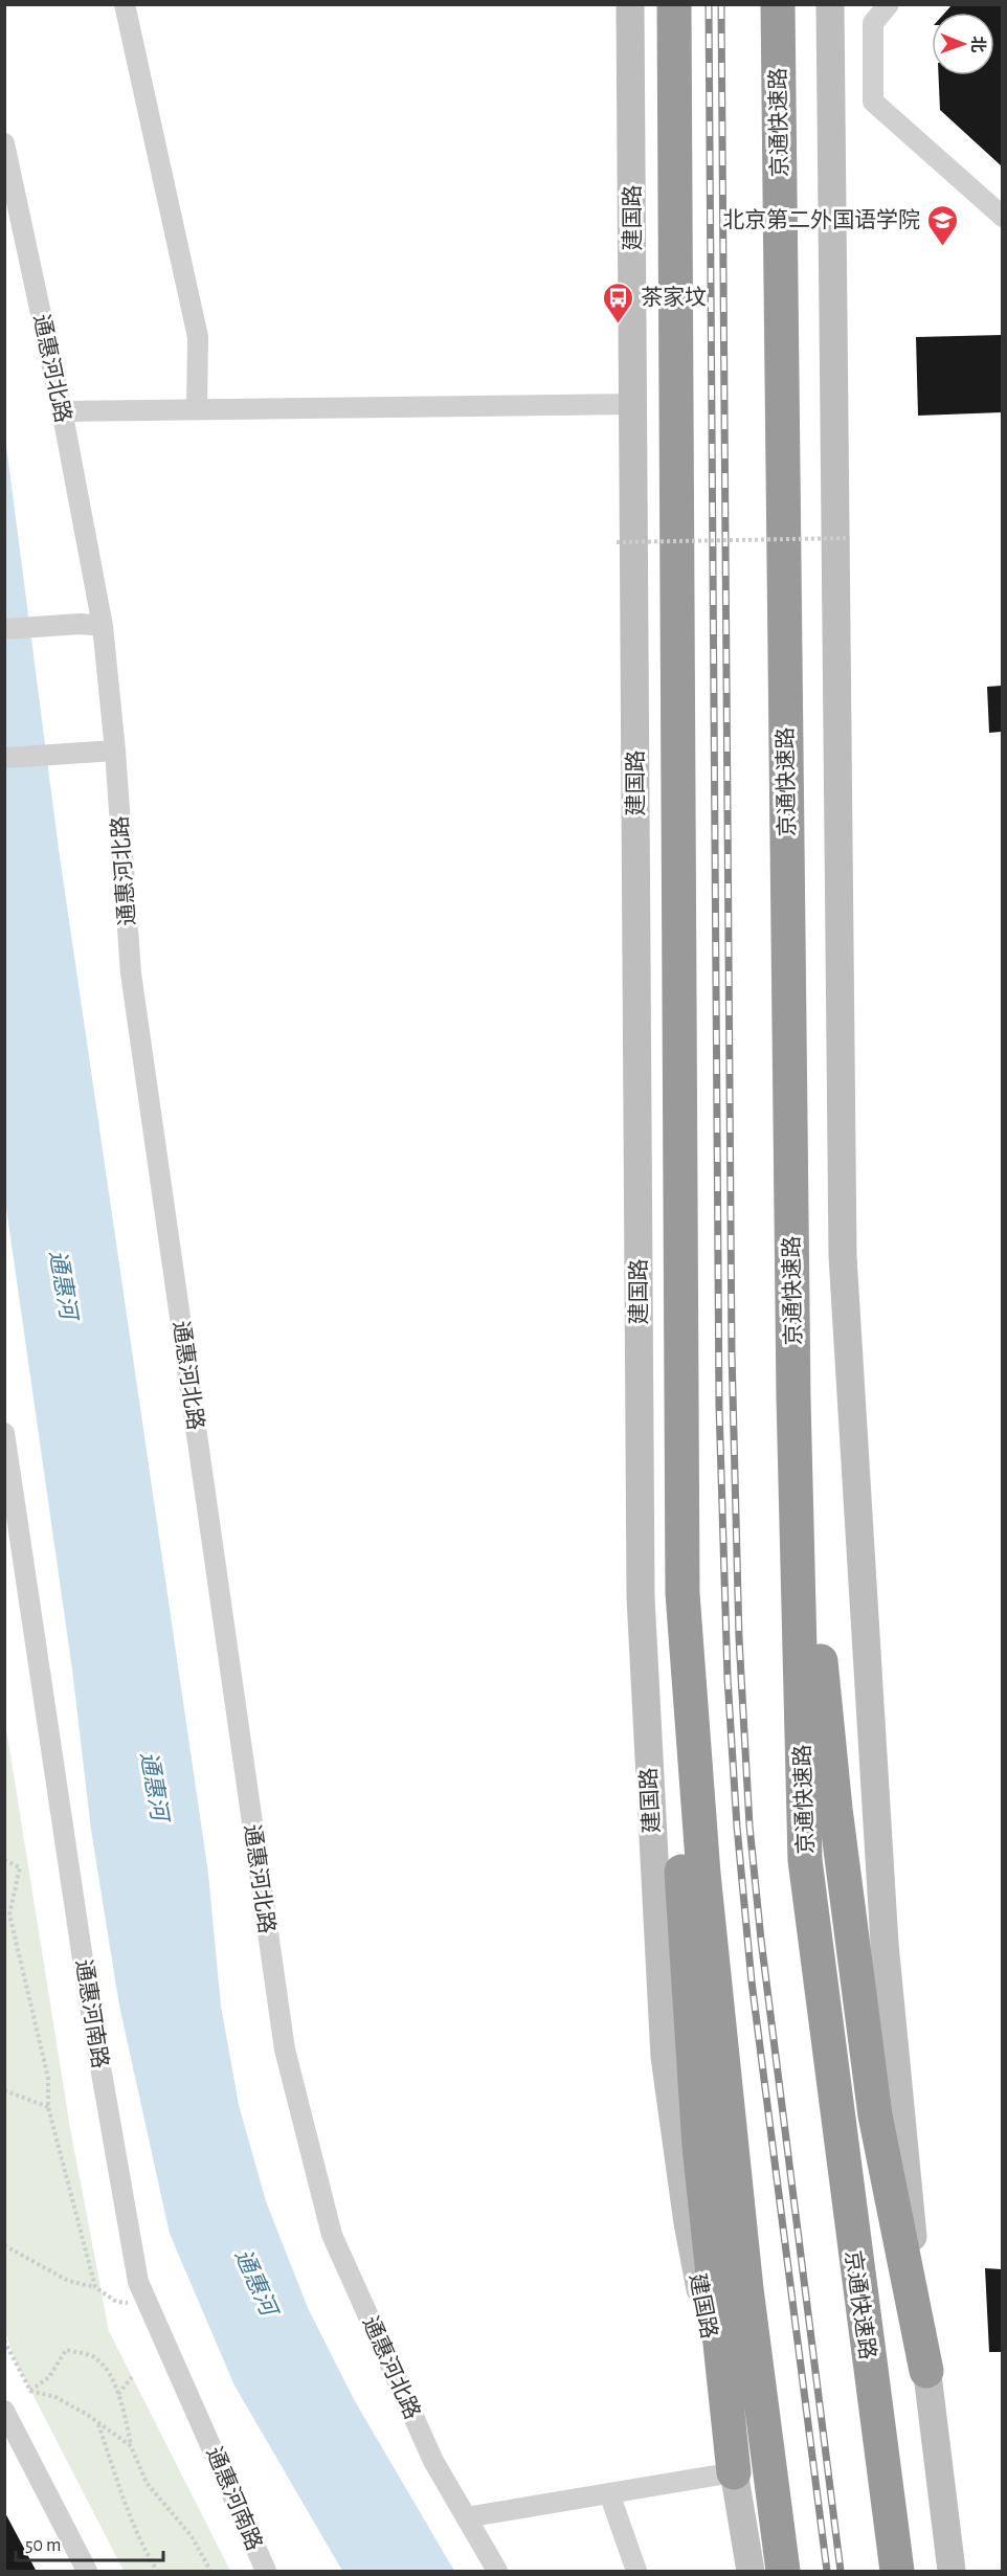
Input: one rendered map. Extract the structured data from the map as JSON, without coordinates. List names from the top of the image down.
{
  "streets": {
    "highway": ["京通快速路"],
    "main road": ["建国路"],
    "street": ["通惠河北路", "通惠河南路"]
  },
  "water": ["通惠河"],
  "places": {
    "school or university": ["北京第二外国语学院"],
    "bus stop": ["茶家坟"]
  },
  "scale_bar": "50 m",
  "north": "right"
}
